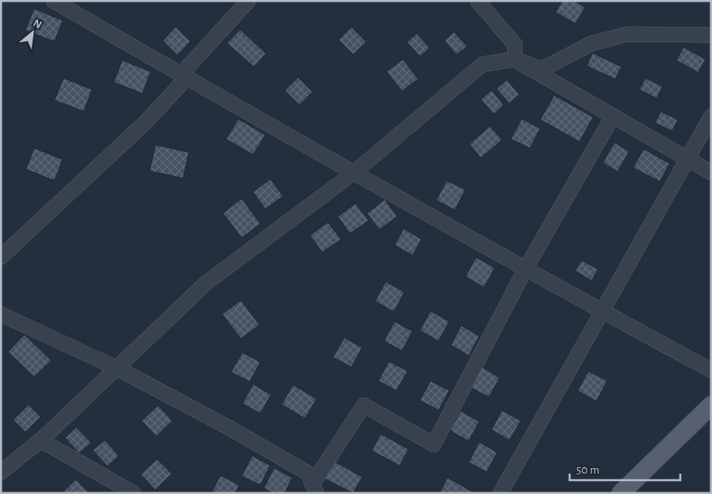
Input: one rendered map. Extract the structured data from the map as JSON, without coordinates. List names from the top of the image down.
{
  "scale_bar": "50 m",
  "north": "top right"
}
